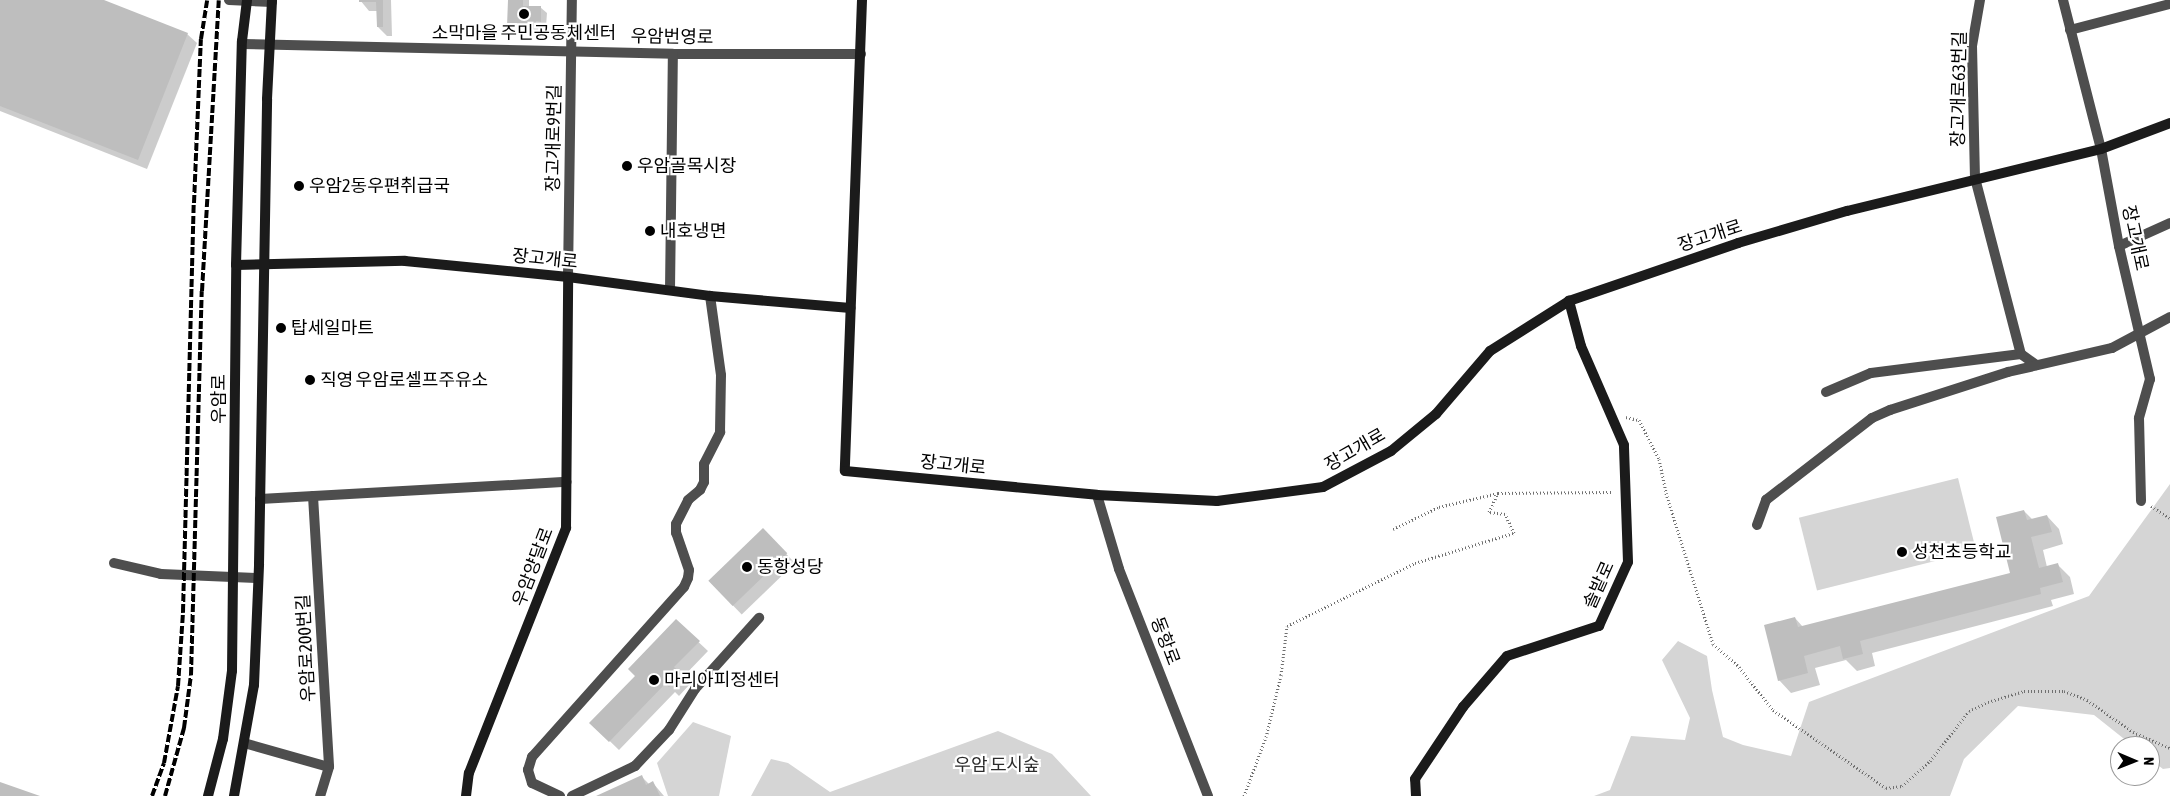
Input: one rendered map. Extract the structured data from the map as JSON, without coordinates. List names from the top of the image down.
{
  "streets": {
    "street": [
      "우암번영로",
      "장고개로63번길",
      "장고개로9번길",
      "장고개로",
      "우암로",
      "우암양달로",
      "솔밭로",
      "동항로",
      "우암로200번길"
    ]
  },
  "crossings": [
    ["우암번영로", "장고개로9번길"],
    ["우암번영로", "장고개로"],
    ["우암번영로", "우암로"],
    ["장고개로63번길", "장고개로"],
    ["장고개로9번길", "장고개로"],
    ["장고개로9번길", "우암양달로"],
    ["장고개로", "우암로"],
    ["장고개로", "우암양달로"],
    ["장고개로", "솔밭로"],
    ["장고개로", "동항로"]
  ],
  "parks": ["우암 도시숲"],
  "places": [
    "소막마을 주민공동체센터",
    "우암골목시장",
    "우암2동우편취급국",
    "내호냉면",
    "탑세일마트",
    "직영 우암로셀프주유소",
    "성천초등학교",
    "동항성당",
    "마리아피정센터"
  ],
  "north": "right"
}
